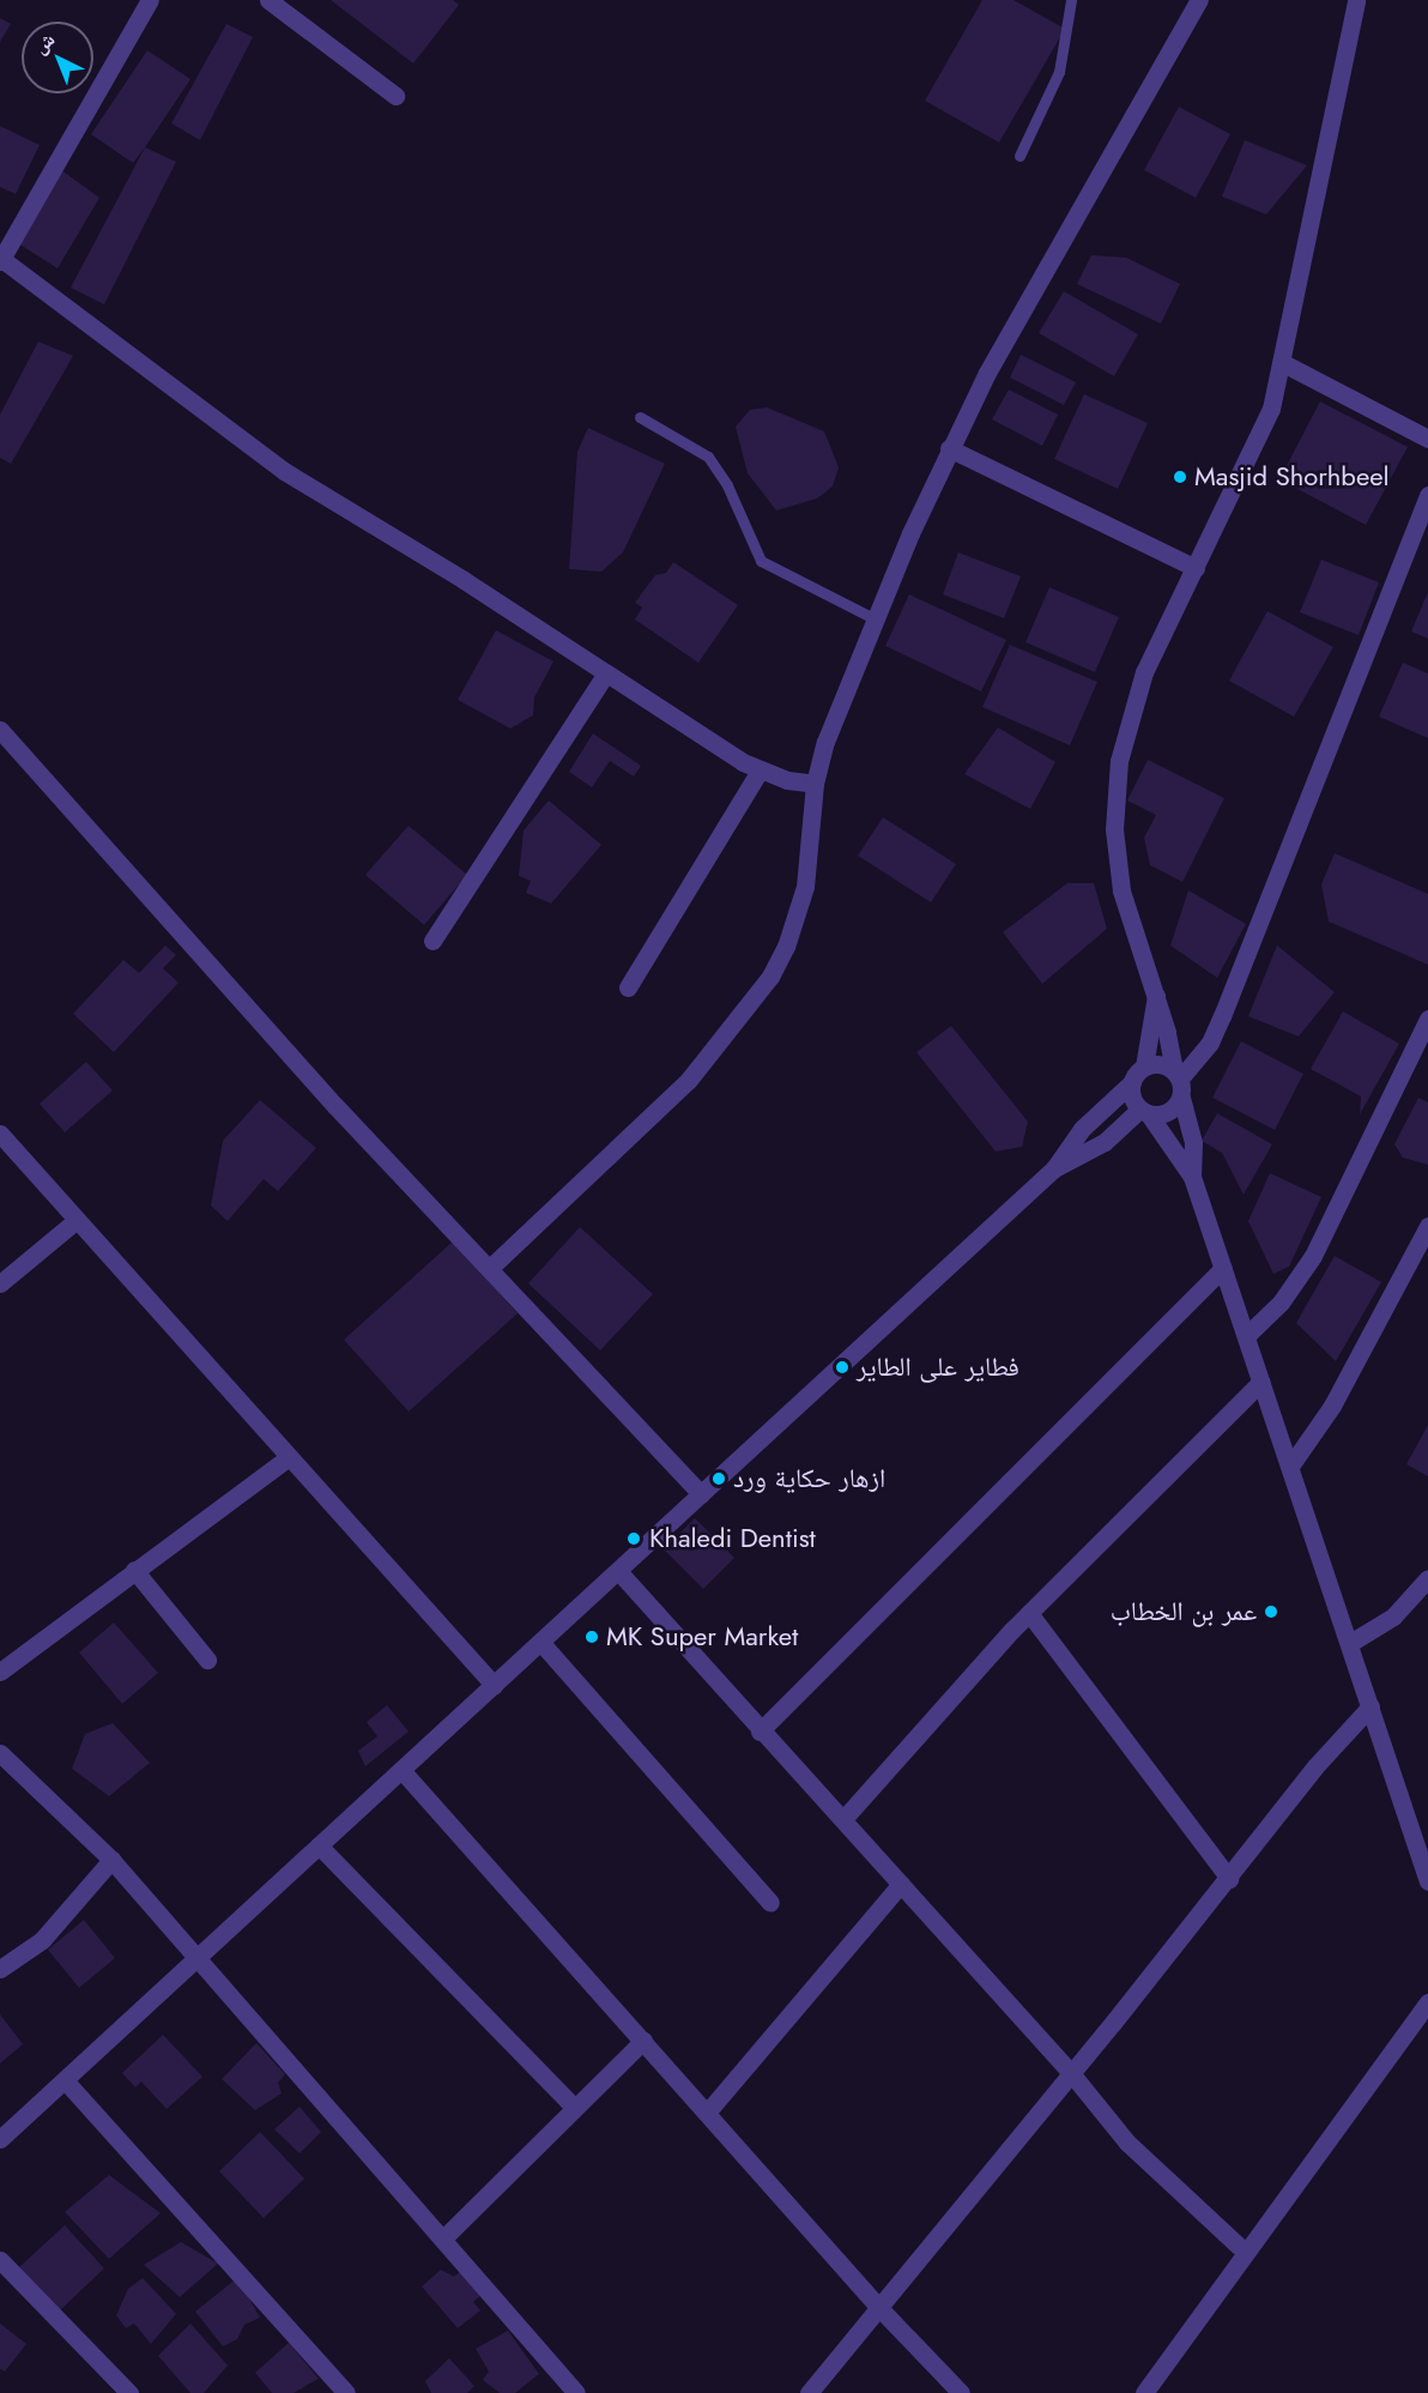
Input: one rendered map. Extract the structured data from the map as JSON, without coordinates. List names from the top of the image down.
{
  "places": [
    "Masjid Shorhbeel",
    "فطاير على الطاير",
    "ازهار حكاية ورد",
    "Khaledi Dentist",
    "عمر بن الخطاب",
    "MK Super Market"
  ],
  "north": "top left"
}
